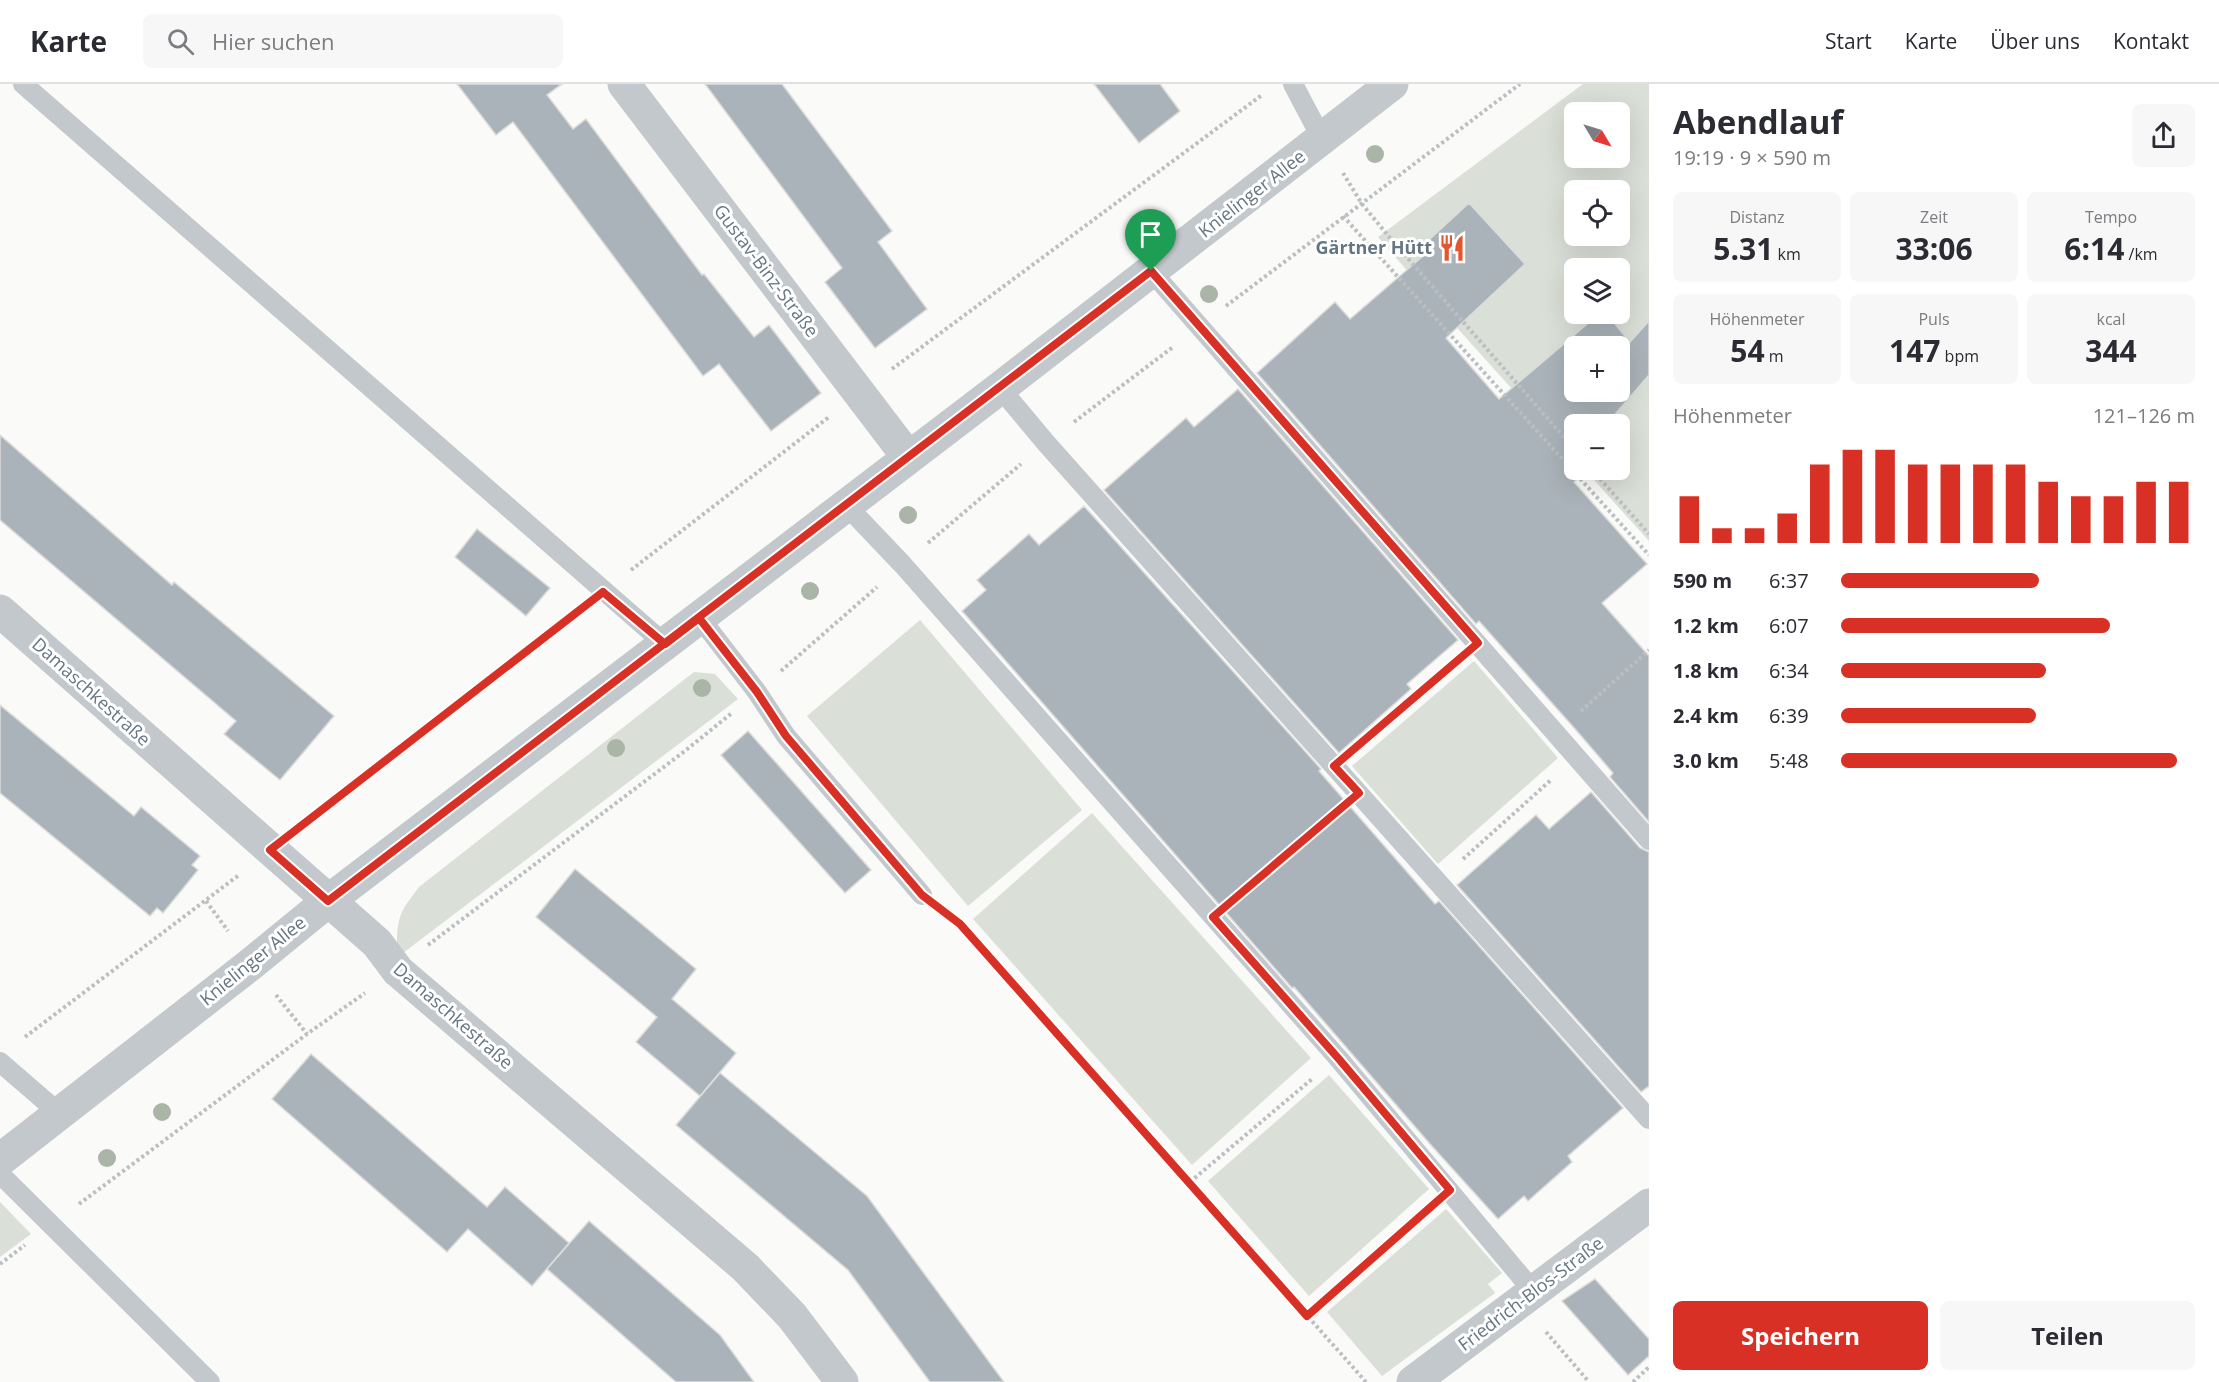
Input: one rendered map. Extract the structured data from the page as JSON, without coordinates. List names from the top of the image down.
{
  "streets": {
    "street": [
      "Knielinger Allee",
      "Gustav-Binz-Straße",
      "Damaschkestraße",
      "Friedrich-Blos-Straße"
    ]
  },
  "crossings": [
    ["Knielinger Allee", "Gustav-Binz-Straße"],
    ["Knielinger Allee", "Damaschkestraße"]
  ],
  "places": {
    "restaurant": ["Gärtner Hütt"]
  },
  "north": "bottom right",
  "page": {
    "header": "Karte",
    "search": "Hier suchen",
    "nav": [
      "Start",
      "Karte",
      "Über uns",
      "Kontakt"
    ],
    "heading": ["Abendlauf", "19:19 · 9 × 590 m"],
    "map_buttons": ["+", "−"],
    "stats": [
      ["Distanz", "5.31 km"],
      ["Zeit", "33:06"],
      ["Tempo", "6:14 /km"],
      ["Höhenmeter", "54 m"],
      ["Puls", "147 bpm"],
      ["kcal", "344"]
    ],
    "chart": ["Höhenmeter", "121–126 m"],
    "list": [
      {
        "name": "590 m",
        "note": "6:37"
      },
      {
        "name": "1.2 km",
        "note": "6:07"
      },
      {
        "name": "1.8 km",
        "note": "6:34"
      },
      {
        "name": "2.4 km",
        "note": "6:39"
      },
      {
        "name": "3.0 km",
        "note": "5:48"
      }
    ],
    "buttons": ["Speichern", "Teilen"]
  }
}
